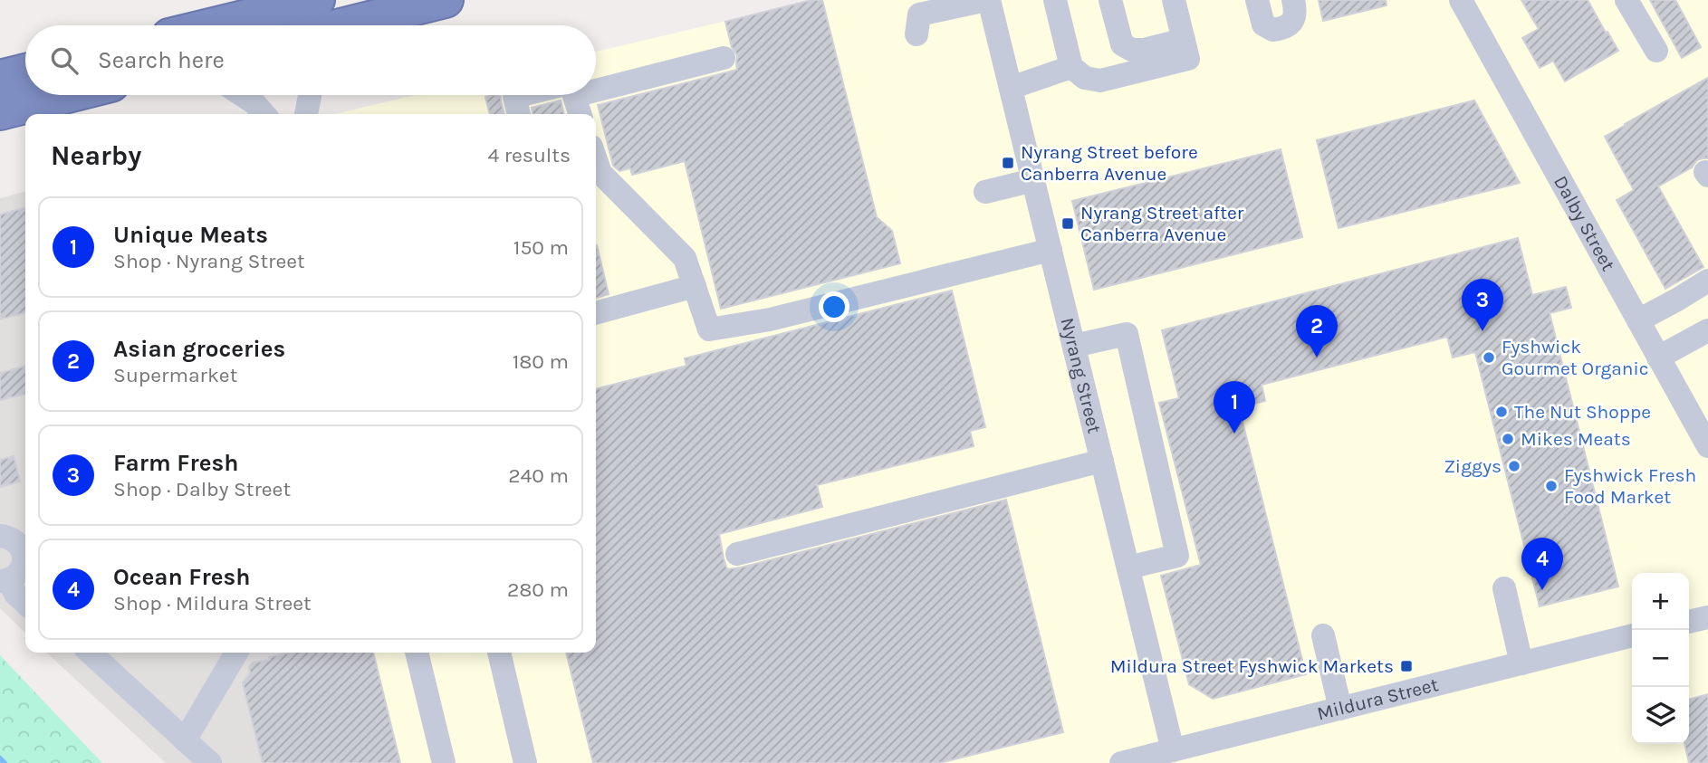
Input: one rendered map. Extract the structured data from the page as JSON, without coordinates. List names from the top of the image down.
{
  "streets": {
    "street": ["Dalby Street", "Nyrang Street", "Mildura Street"]
  },
  "crossings": [
    ["Nyrang Street", "Mildura Street"]
  ],
  "places": {
    "transit": ["Nyrang Street before Canberra Avenue", "Nyrang Street after Canberra Avenue", "Mildura Street Fyshwick Markets"],
    "other": [
      "Fyshwick Gourmet Organic",
      "The Nut Shoppe",
      "Mikes Meats",
      "Ziggys",
      "Fyshwick Fresh Food Market"
    ]
  },
  "page": {
    "search": "Search here",
    "heading": ["Nearby", "4 results"],
    "list": [
      {
        "mark": "1",
        "name": "Unique Meats",
        "note": "Shop · Nyrang Street",
        "value": "150 m"
      },
      {
        "mark": "2",
        "name": "Asian groceries",
        "note": "Supermarket",
        "value": "180 m"
      },
      {
        "mark": "3",
        "name": "Farm Fresh",
        "note": "Shop · Dalby Street",
        "value": "240 m"
      },
      {
        "mark": "4",
        "name": "Ocean Fresh",
        "note": "Shop · Mildura Street",
        "value": "280 m"
      }
    ],
    "pins": [
      "3",
      "2",
      "1",
      "4"
    ],
    "map_buttons": ["+", "−"]
  }
}
